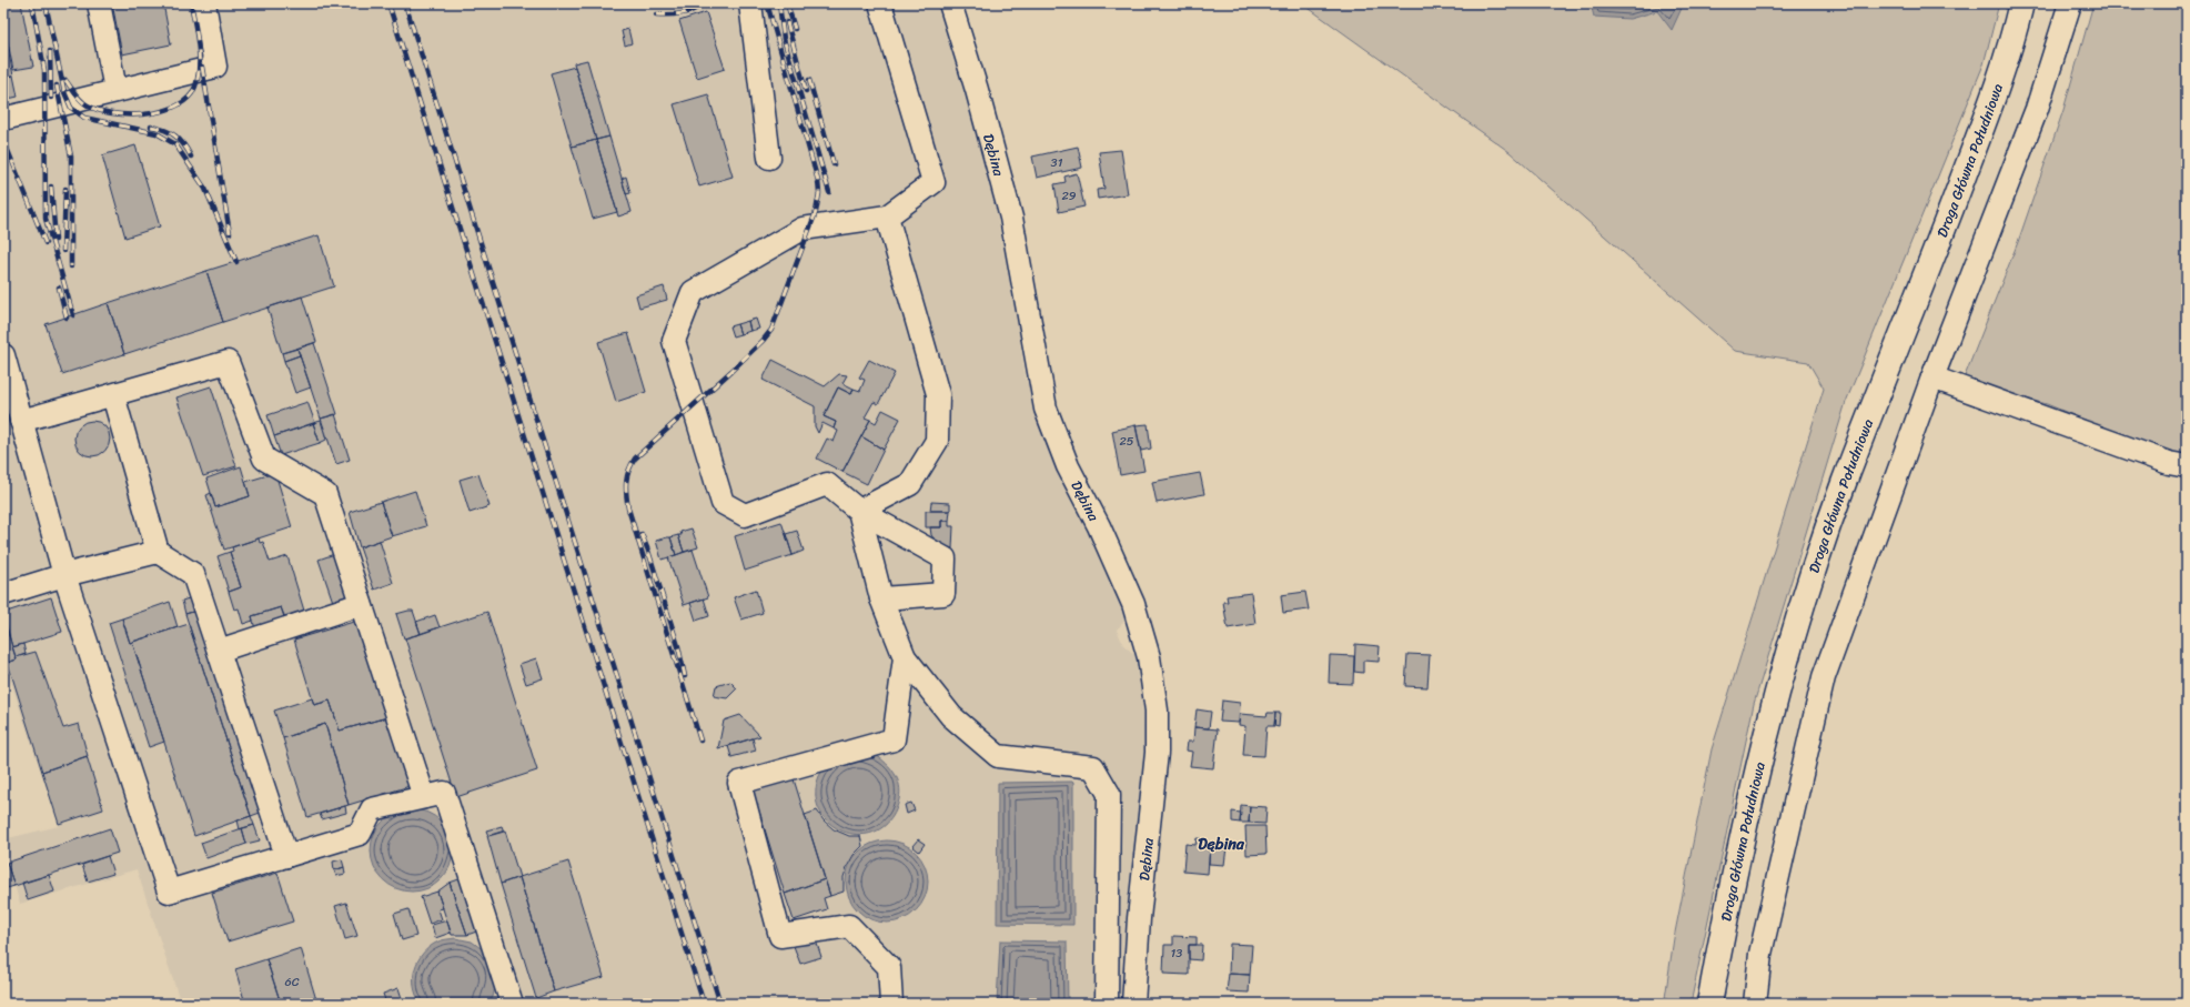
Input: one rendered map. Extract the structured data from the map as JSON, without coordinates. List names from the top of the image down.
{
  "streets": {
    "main road": ["Droga Główna Południowa"],
    "street": ["Dębina"]
  },
  "districts": ["Dębina"],
  "house_numbers": [
    "31",
    "29",
    "25",
    "13",
    "6C"
  ]
}
